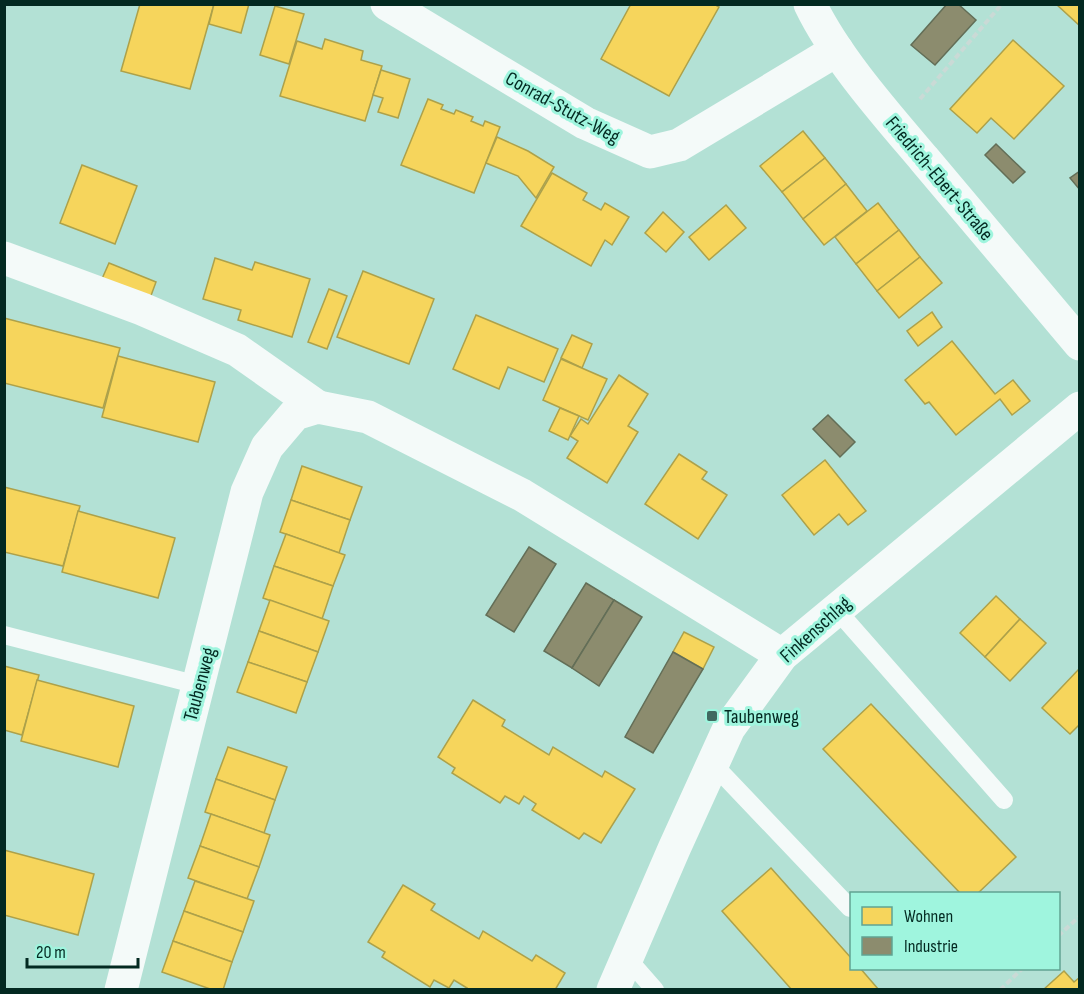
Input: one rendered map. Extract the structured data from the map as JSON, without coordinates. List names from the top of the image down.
{
  "streets": {
    "street": [
      "Conrad-Stutz-Weg",
      "Friedrich-Ebert-Straße",
      "Finkenschlag",
      "Taubenweg"
    ]
  },
  "crossings": [
    ["Conrad-Stutz-Weg", "Friedrich-Ebert-Straße"]
  ],
  "places": {
    "transit": ["Taubenweg"]
  },
  "legend": ["Wohnen", "Industrie"],
  "scale_bar": "20 m"
}
